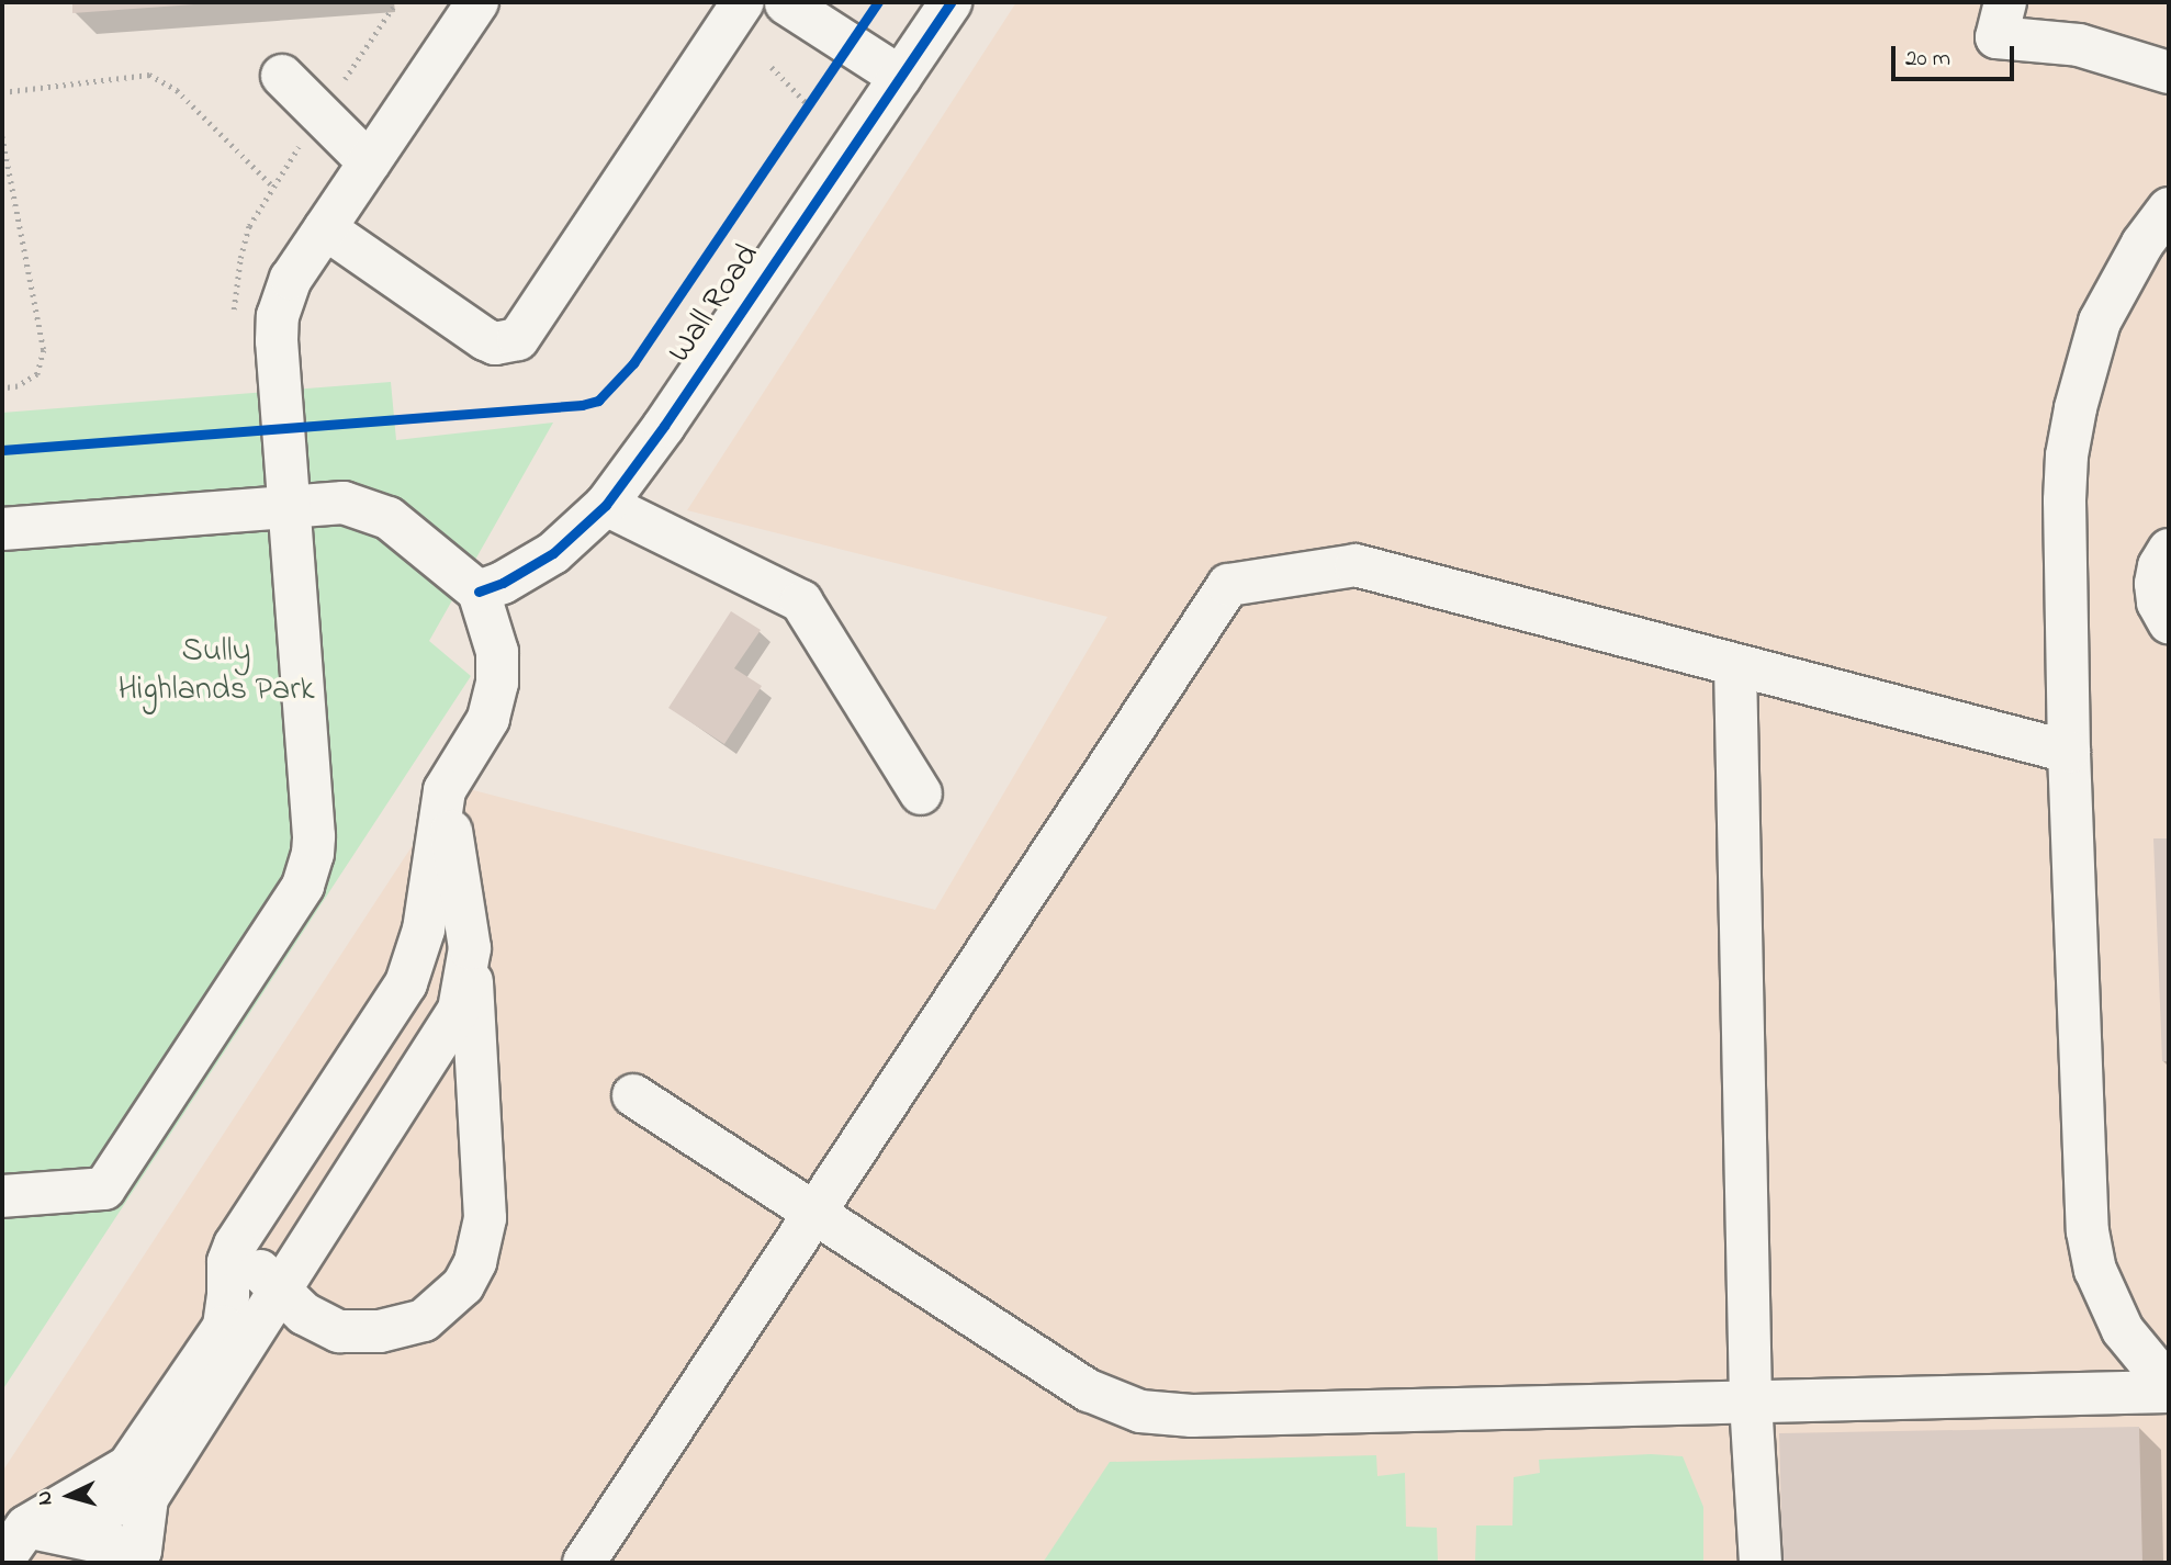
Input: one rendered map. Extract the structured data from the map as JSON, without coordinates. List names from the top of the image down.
{
  "streets": {
    "street": ["Wall Road"]
  },
  "parks": ["Sully Highlands Park"],
  "scale_bar": "20 m",
  "north": "left"
}
